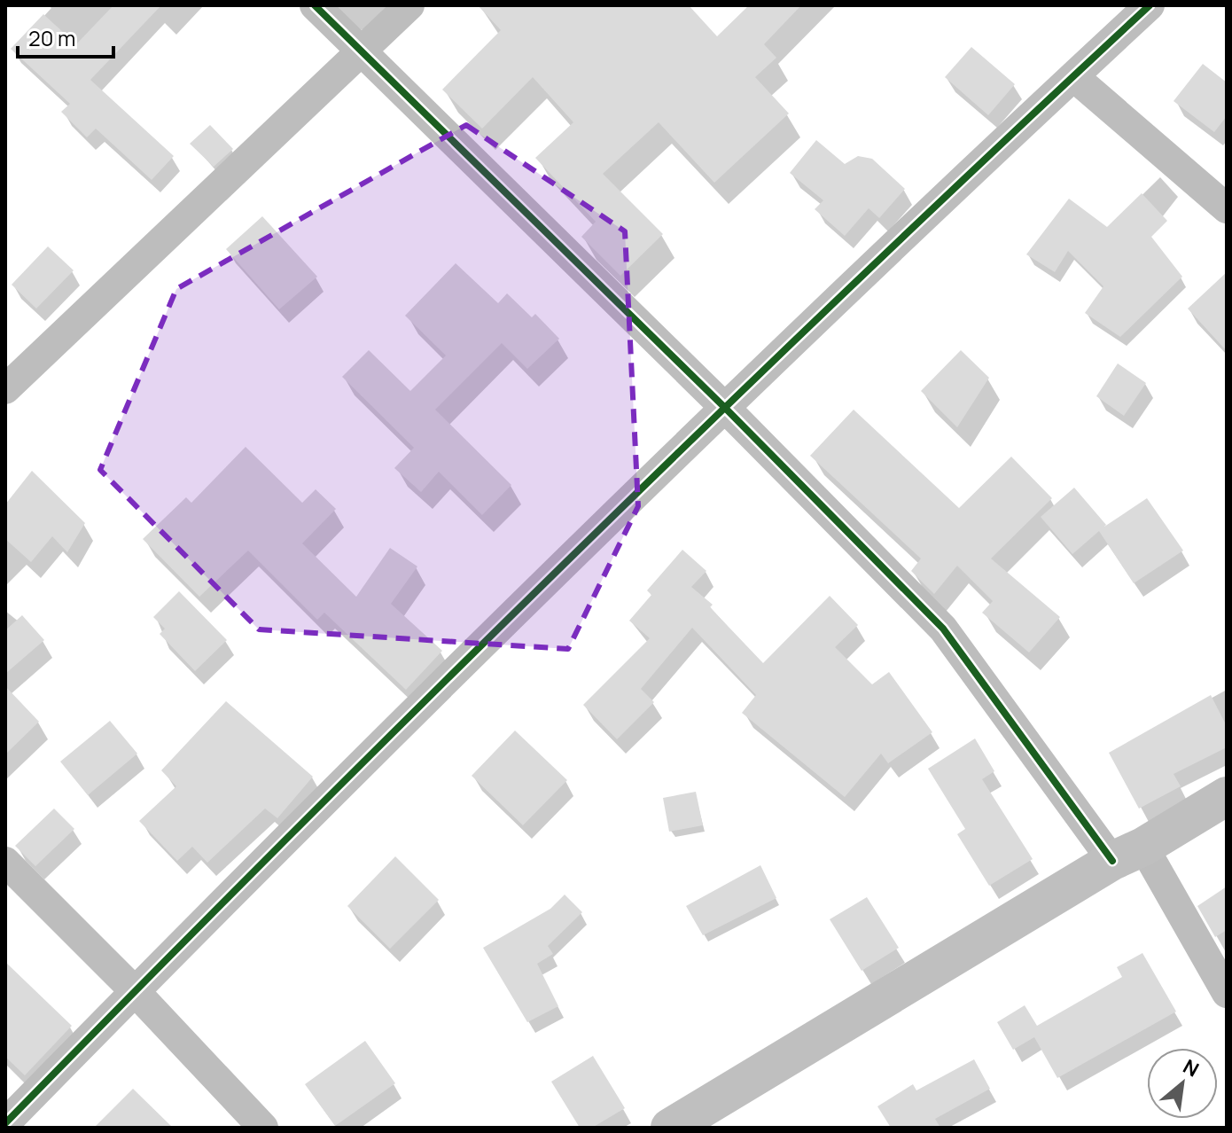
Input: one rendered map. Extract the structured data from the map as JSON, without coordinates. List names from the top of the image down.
{
  "scale_bar": "20 m",
  "north": "top right"
}
